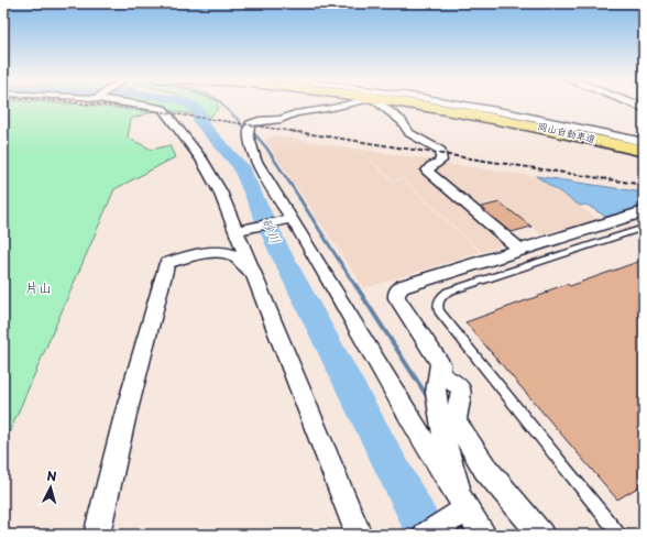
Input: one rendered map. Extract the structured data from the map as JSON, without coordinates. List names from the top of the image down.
{
  "streets": {
    "highway": ["岡山自動車道"]
  },
  "districts": ["片山"],
  "water": ["砂川"],
  "north": "top"
}
